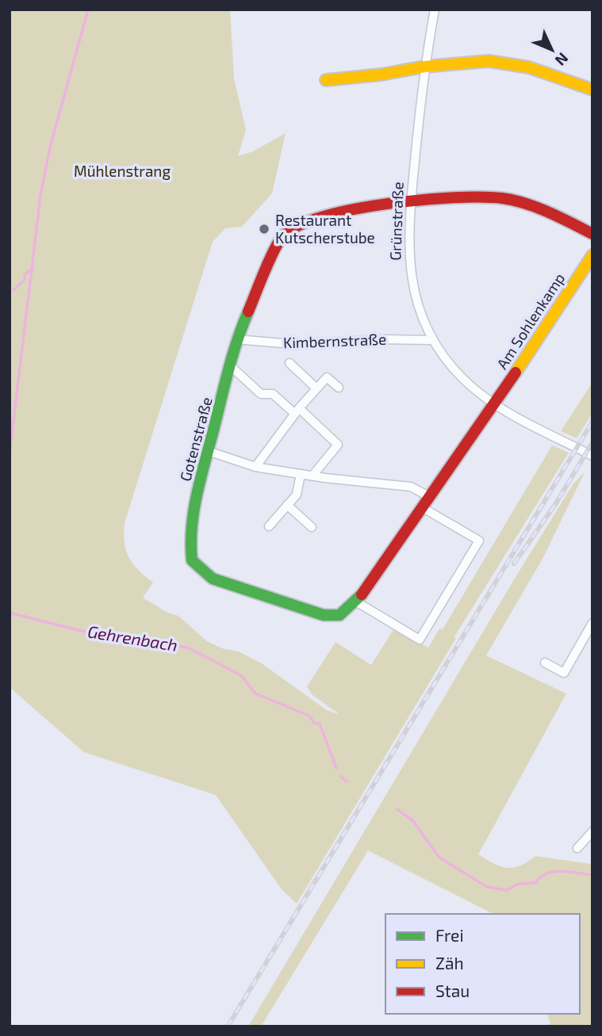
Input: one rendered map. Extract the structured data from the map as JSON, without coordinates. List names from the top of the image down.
{
  "streets": {
    "street": [
      "Grünstraße",
      "Am Sohlenkamp",
      "Kimbernstraße",
      "Gotenstraße"
    ]
  },
  "crossings": [
    ["Grünstraße", "Am Sohlenkamp"],
    ["Grünstraße", "Kimbernstraße"],
    ["Grünstraße", "Gotenstraße"],
    ["Am Sohlenkamp", "Gotenstraße"],
    ["Kimbernstraße", "Gotenstraße"]
  ],
  "water": ["Gehrenbach"],
  "parks": ["Mühlenstrang"],
  "places": ["Restaurant Kutscherstube"],
  "legend": ["Frei", "Zäh", "Stau"],
  "north": "bottom right"
}
